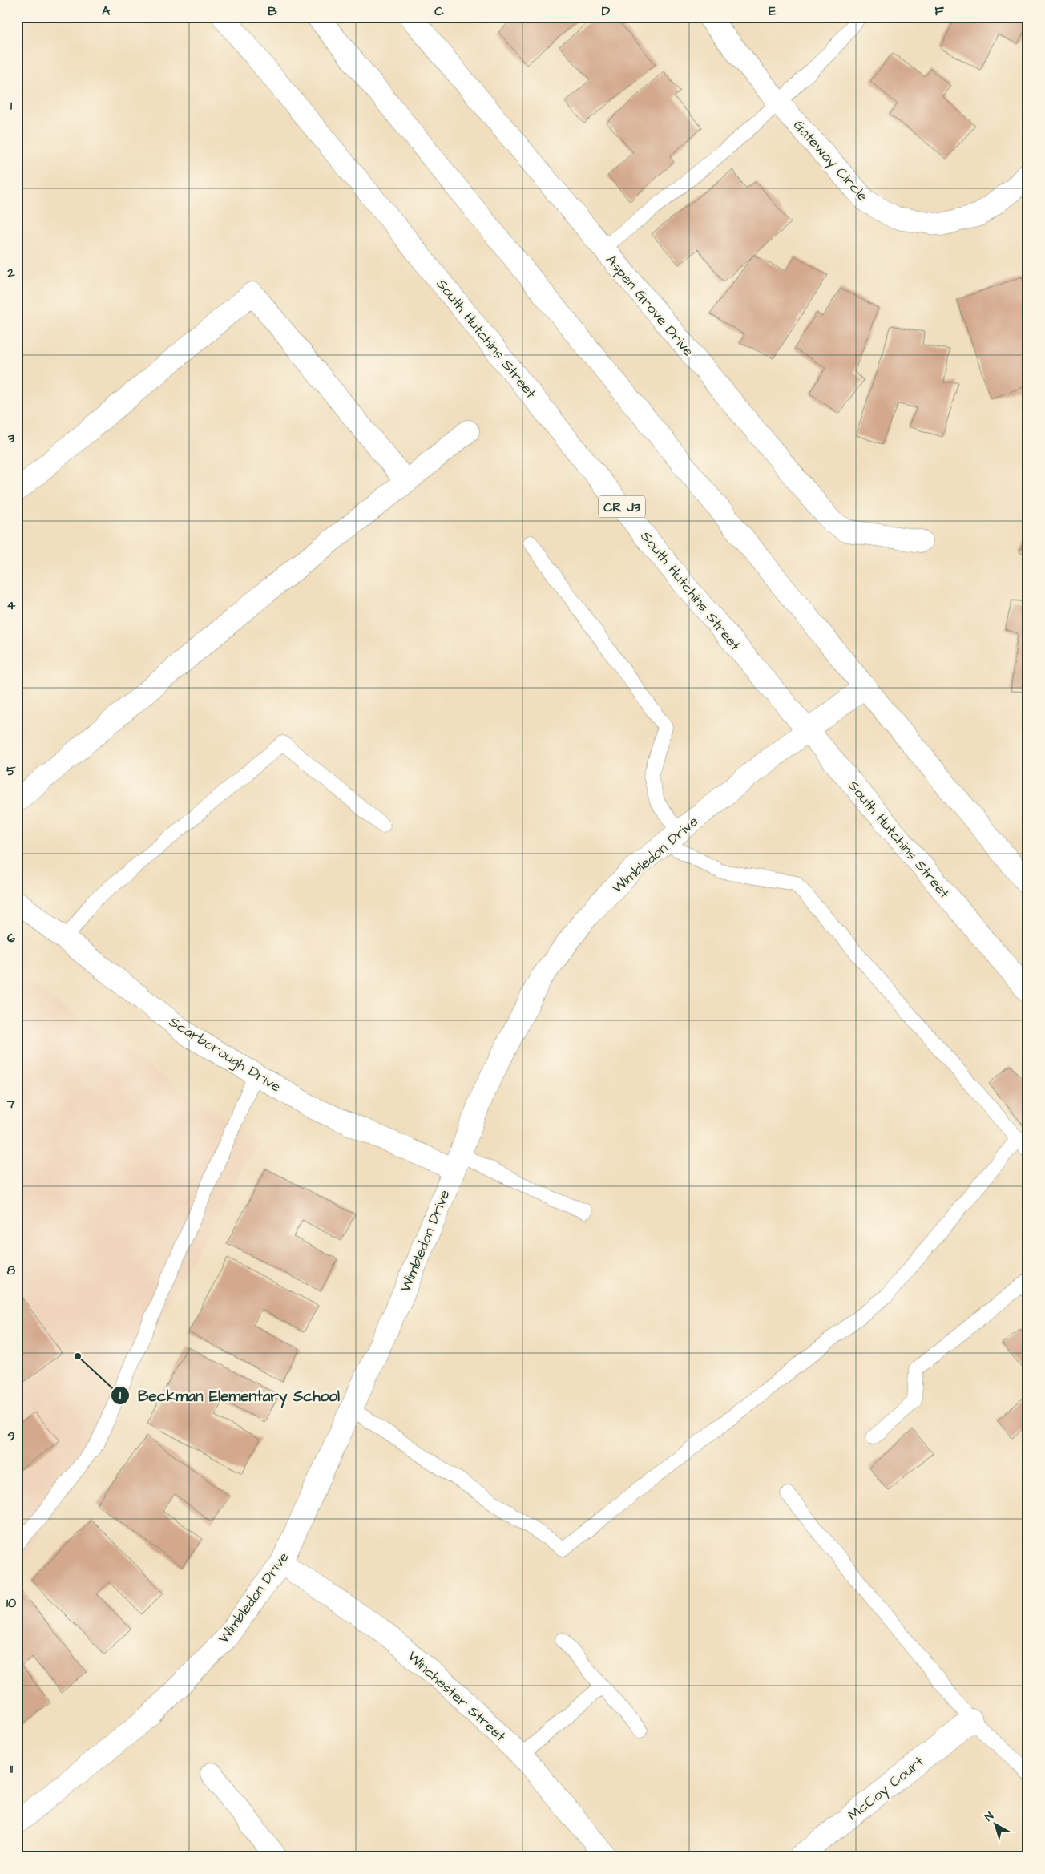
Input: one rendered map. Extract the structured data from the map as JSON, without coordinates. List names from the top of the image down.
{
  "streets": {
    "street": [
      "Gateway Circle",
      "Aspen Grove Drive",
      "South Hutchins Street",
      "CR J3",
      "Wimbledon Drive",
      "Scarborough Drive",
      "Winchester Street",
      "McCoy Court"
    ]
  },
  "crossings": [
    ["South Hutchins Street", "Wimbledon Drive"],
    ["Wimbledon Drive", "Scarborough Drive"],
    ["Wimbledon Drive", "Winchester Street"]
  ],
  "places": ["Beckman Elementary School"],
  "north": "top left",
  "grid": {
    "columns": [
      "A",
      "B",
      "C",
      "D",
      "E",
      "F"
    ],
    "rows": [
      "1",
      "2",
      "3",
      "4",
      "5",
      "6",
      "7",
      "8",
      "9",
      "10",
      "11"
    ]
  }
}
